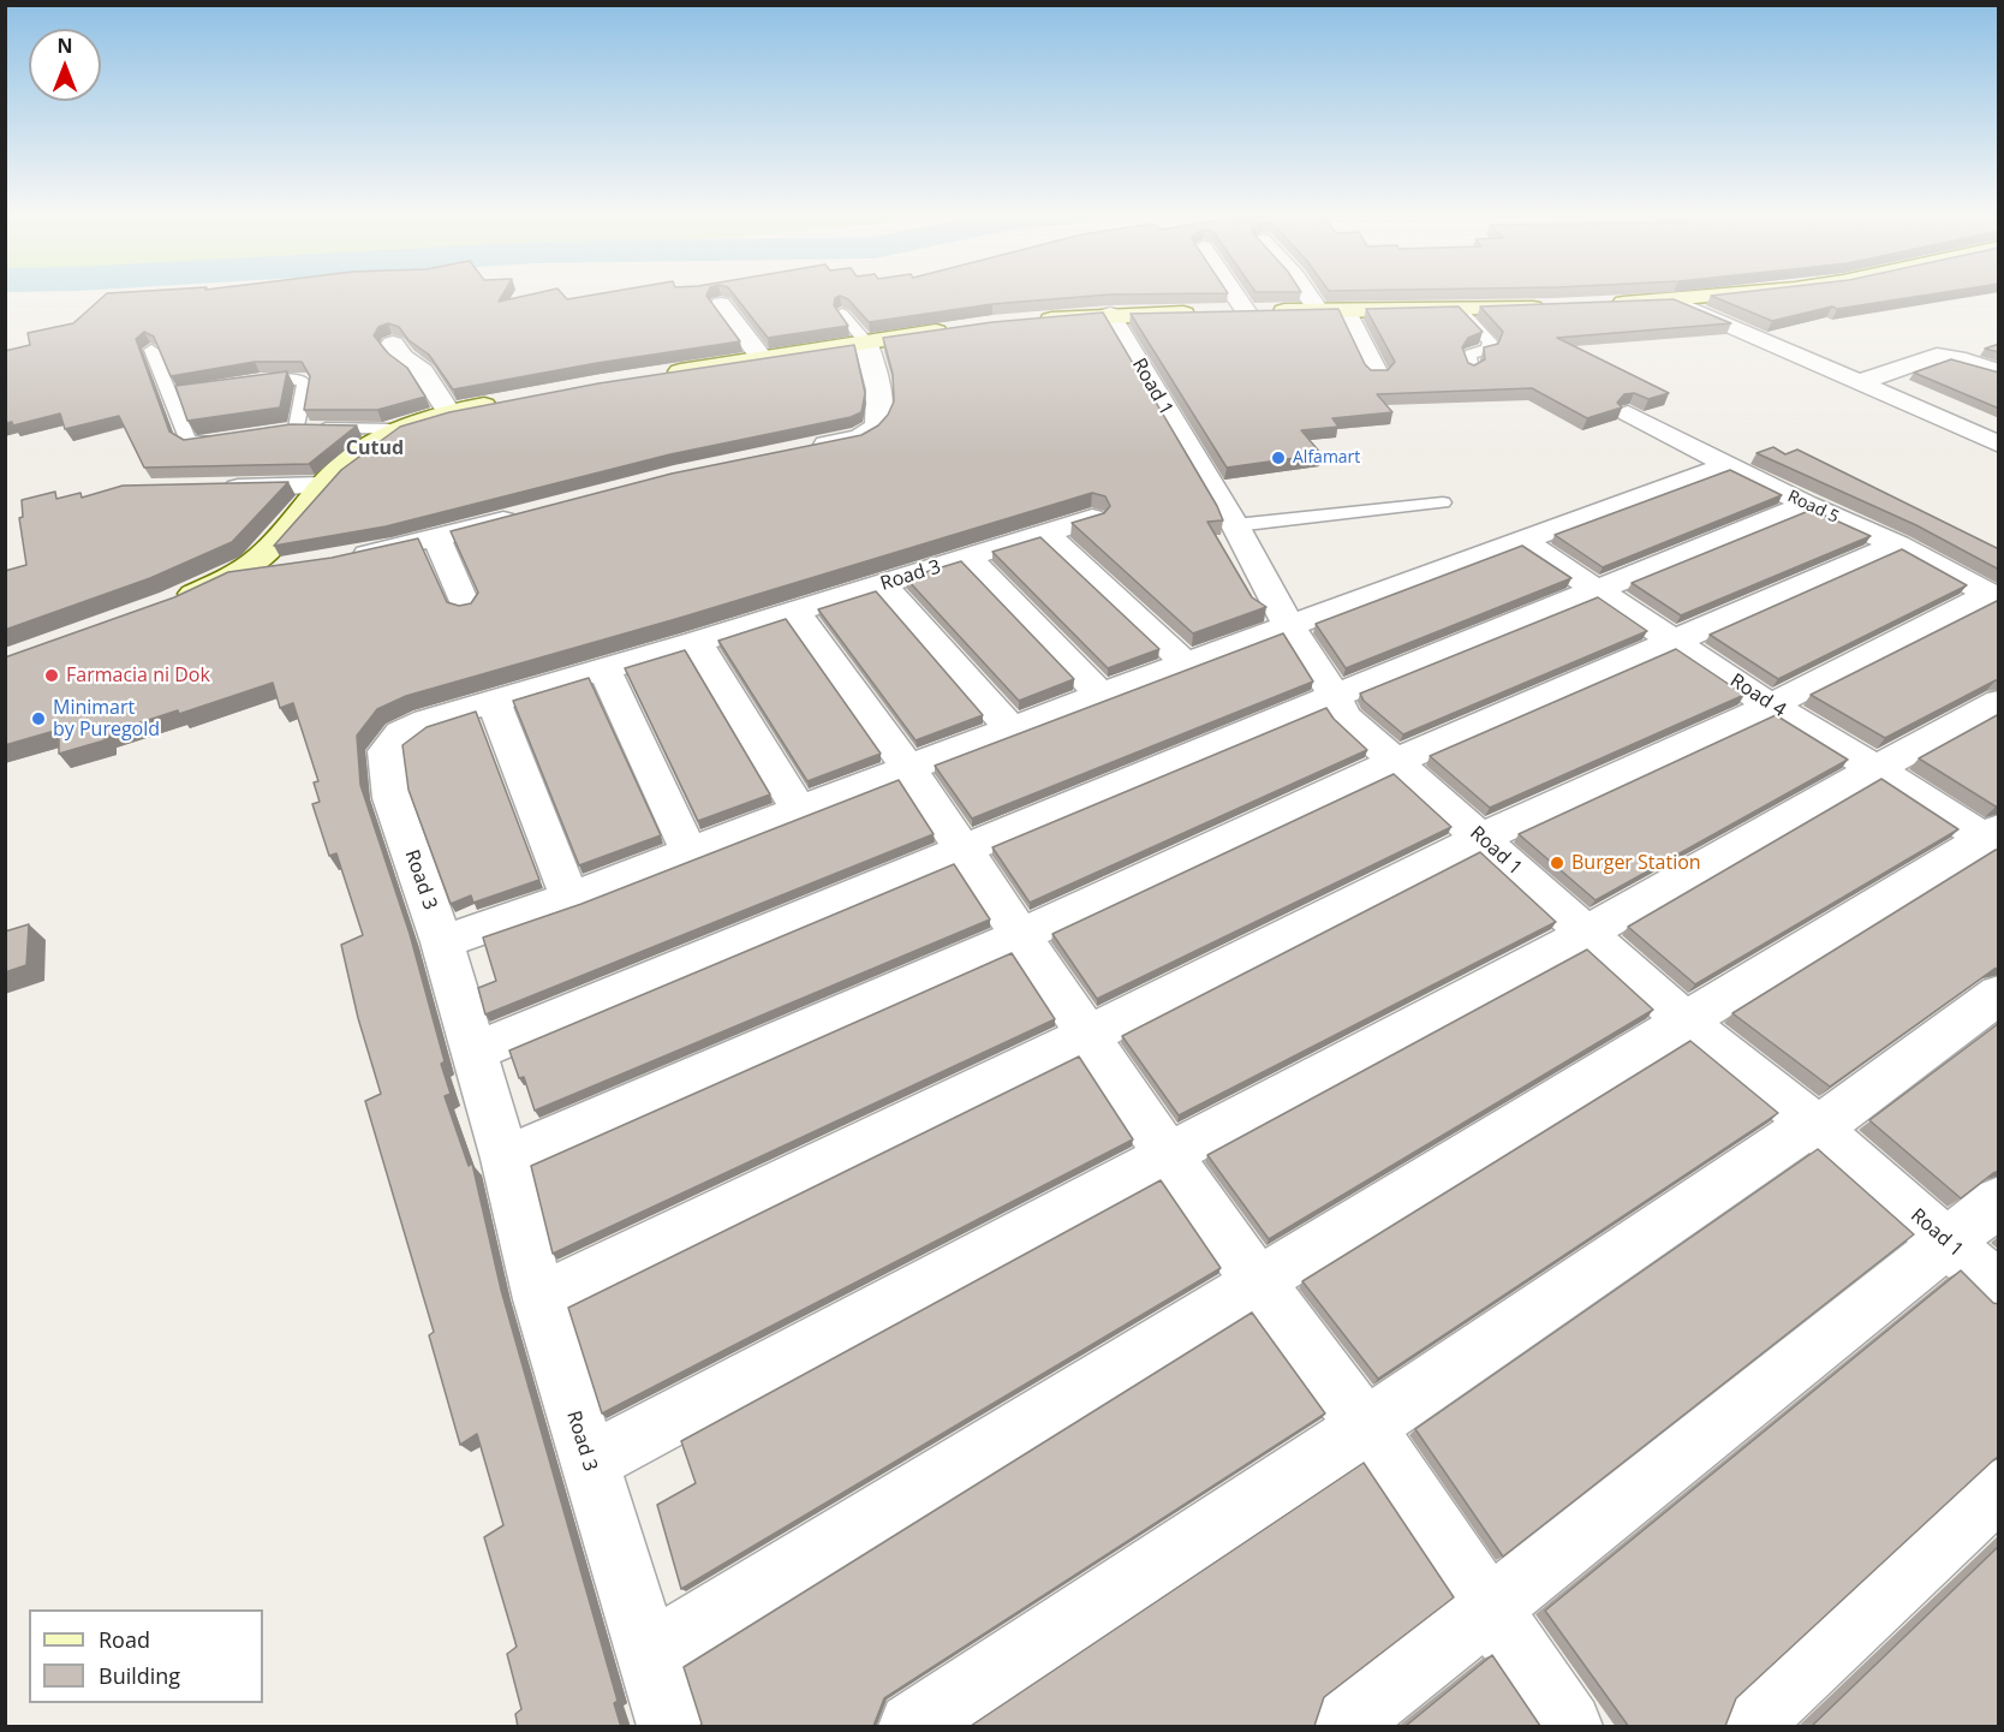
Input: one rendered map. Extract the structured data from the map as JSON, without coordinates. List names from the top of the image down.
{
  "streets": {
    "street": [
      "Road 1",
      "Road 5",
      "Road 3",
      "Road 4"
    ]
  },
  "districts": ["Cutud"],
  "places": [
    "Alfamart",
    "Farmacia ni Dok",
    "Minimart by Puregold",
    "Burger Station"
  ],
  "legend": ["Road", "Building"],
  "north": "top"
}
